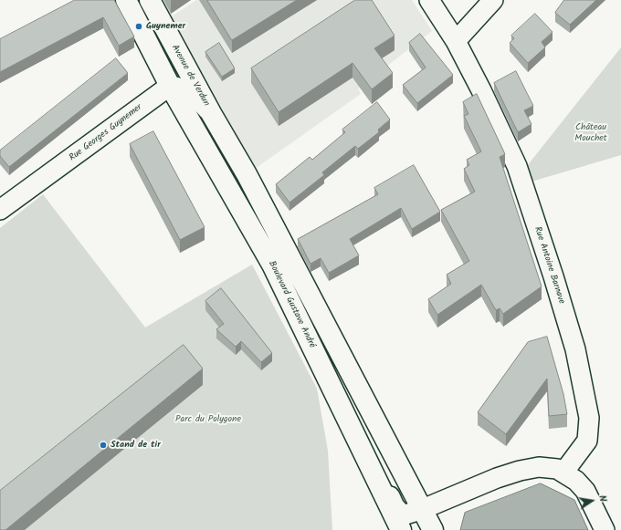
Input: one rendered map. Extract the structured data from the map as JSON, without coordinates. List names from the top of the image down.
{
  "streets": {
    "main road": ["Avenue de Verdun", "Boulevard Gustave André"],
    "street": ["Rue Georges Guynemer", "Rue Antoine Barnave"]
  },
  "crossings": [
    ["Avenue de Verdun", "Boulevard Gustave André"],
    ["Rue Georges Guynemer", "Boulevard Gustave André"]
  ],
  "parks": ["Château Mouchet", "Parc du Polygone"],
  "places": ["Guynemer", "Stand de tir"],
  "north": "right"
}
